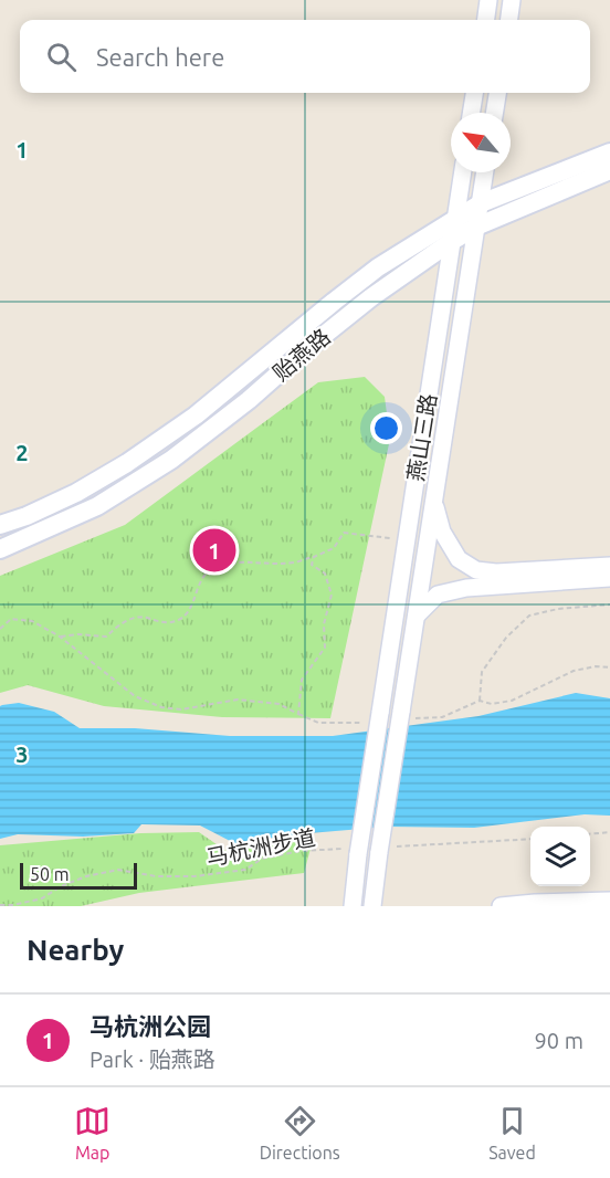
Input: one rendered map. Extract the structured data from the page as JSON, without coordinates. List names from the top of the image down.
{
  "streets": {
    "main road": ["贻燕路"],
    "street": ["燕山三路"],
    "path": ["马杭洲步道"]
  },
  "crossings": [
    ["贻燕路", "燕山三路"],
    ["燕山三路", "马杭洲步道"]
  ],
  "scale_bar": "50 m",
  "north": "top left",
  "page": {
    "search": "Search here",
    "pins": "1",
    "scale": "50 m",
    "heading": "Nearby",
    "list": [
      {
        "mark": "1",
        "name": "马杭洲公园",
        "note": "Park · 贻燕路",
        "value": "90 m"
      }
    ],
    "nav": ["Map", "Directions", "Saved"]
  },
  "grid": {
    "rows": ["1", "2", "3"]
  }
}
